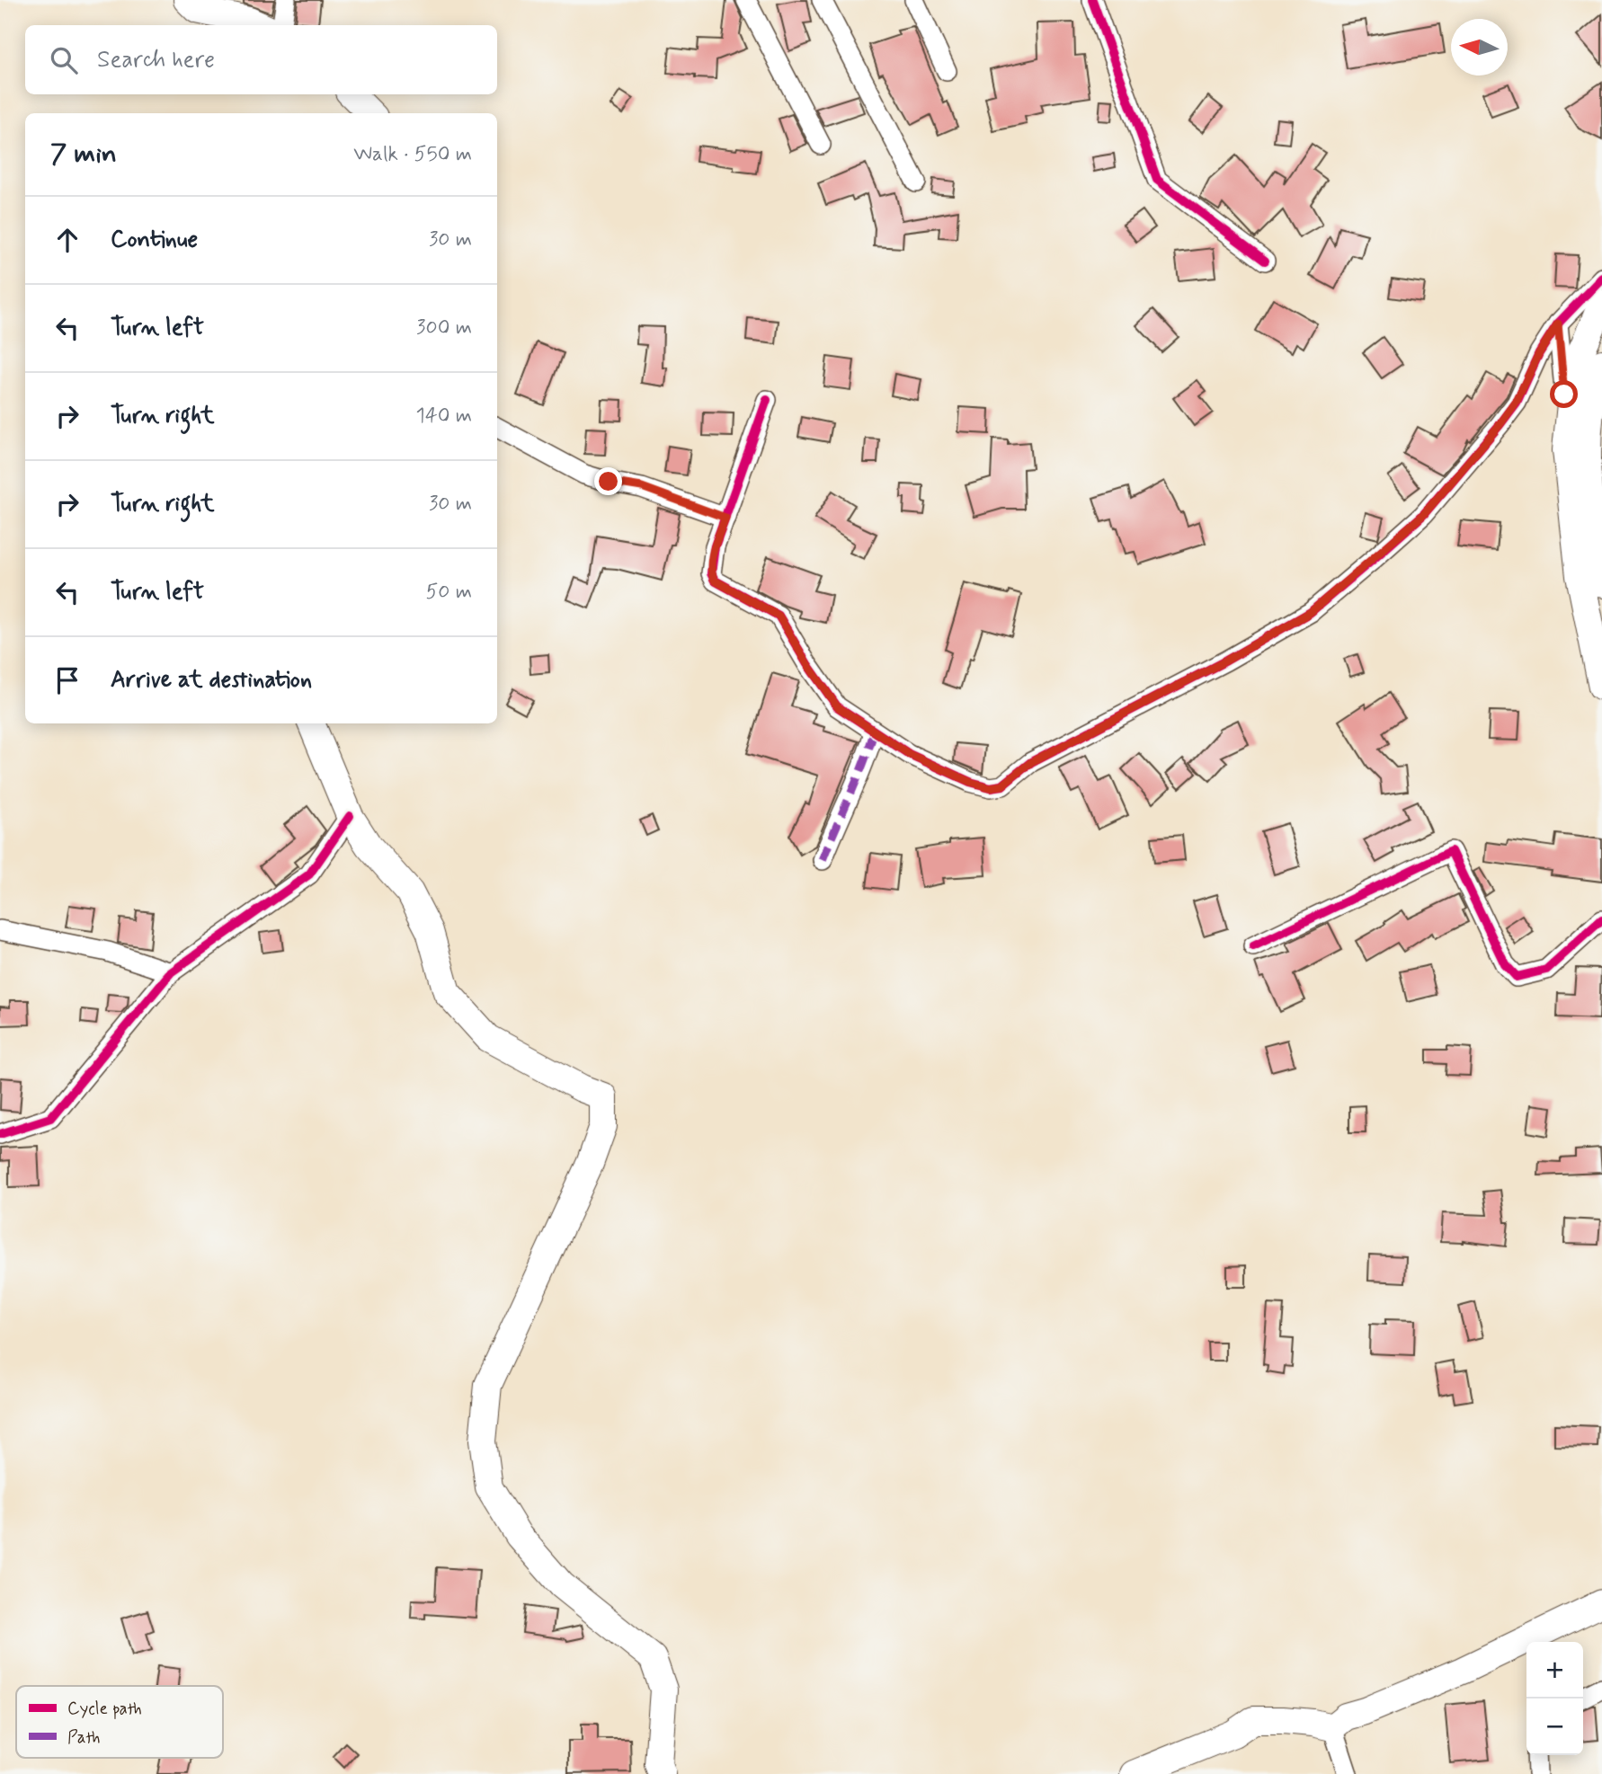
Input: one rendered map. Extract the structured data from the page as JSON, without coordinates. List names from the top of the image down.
{
  "legend": ["Cycle path", "Path"],
  "north": "left",
  "page": {
    "search": "Search here",
    "heading": ["7 min", "Walk · 550 m"],
    "list": [
      ["Continue", "30 m"],
      ["Turn left", "300 m"],
      ["Turn right", "140 m"],
      ["Turn right", "30 m"],
      ["Turn left", "50 m"],
      "Arrive at destination"
    ],
    "map_buttons": ["+", "−"]
  }
}
